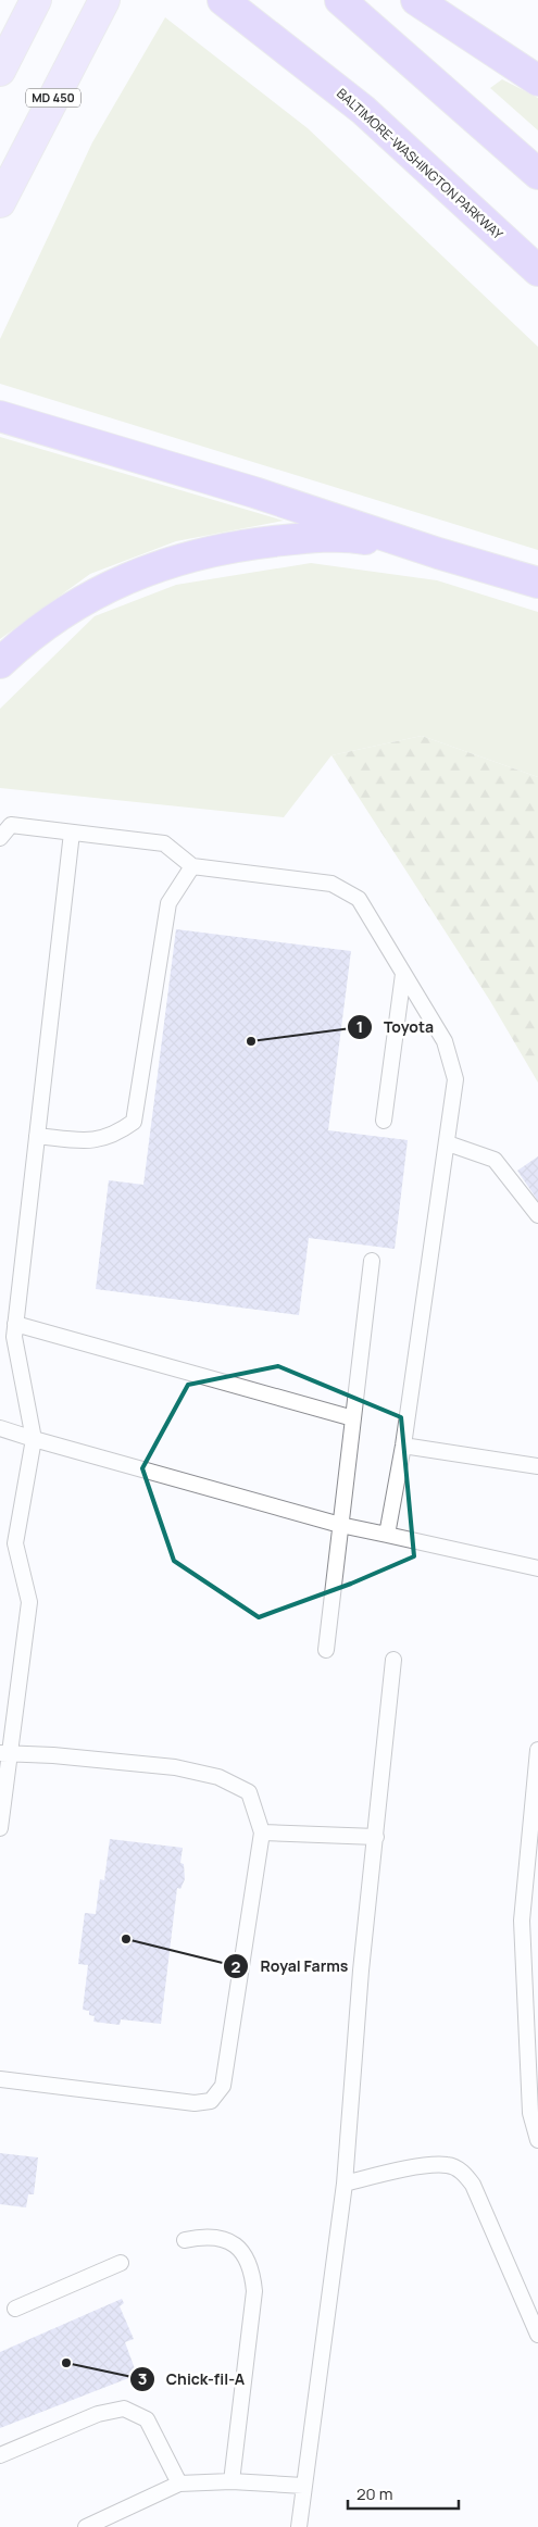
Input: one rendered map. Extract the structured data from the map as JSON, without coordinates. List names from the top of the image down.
{
  "streets": {
    "highway": ["BALTIMORE-WASHINGTON PARKWAY"],
    "main road": ["MD 450"]
  },
  "places": ["Toyota", "Royal Farms", "Chick-fil-A"],
  "scale_bar": "20 m"
}
